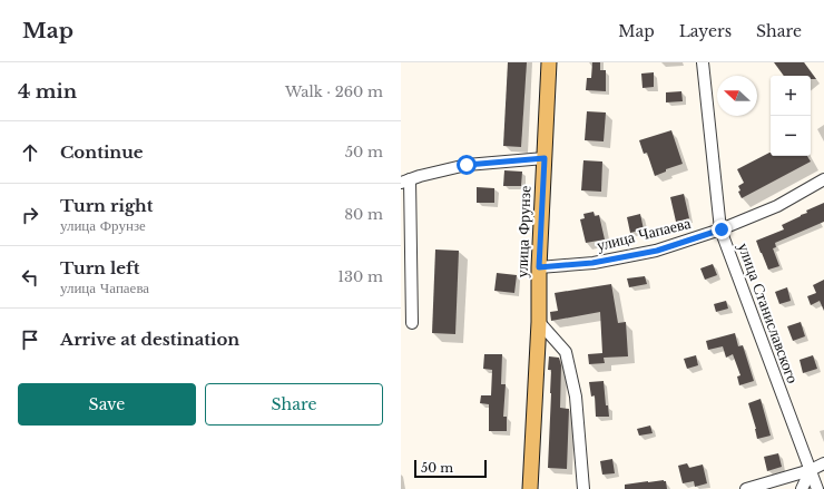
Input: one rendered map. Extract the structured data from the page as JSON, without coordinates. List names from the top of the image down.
{
  "streets": {
    "main road": ["улица Фрунзе"],
    "street": ["улица Чапаева", "улица Станиславского"]
  },
  "crossings": [
    ["улица Фрунзе", "улица Чапаева"],
    ["улица Чапаева", "улица Станиславского"]
  ],
  "scale_bar": "50 m",
  "north": "left",
  "page": {
    "header": "Map",
    "nav": ["Map", "Layers", "Share"],
    "heading": ["4 min", "Walk · 260 m"],
    "map_buttons": ["+", "−"],
    "list": [
      ["Continue", "50 m"],
      ["Turn right", "улица Фрунзе", "80 m"],
      ["Turn left", "улица Чапаева", "130 m"],
      "Arrive at destination"
    ],
    "buttons": ["Save", "Share"],
    "scale": "50 m"
  }
}
